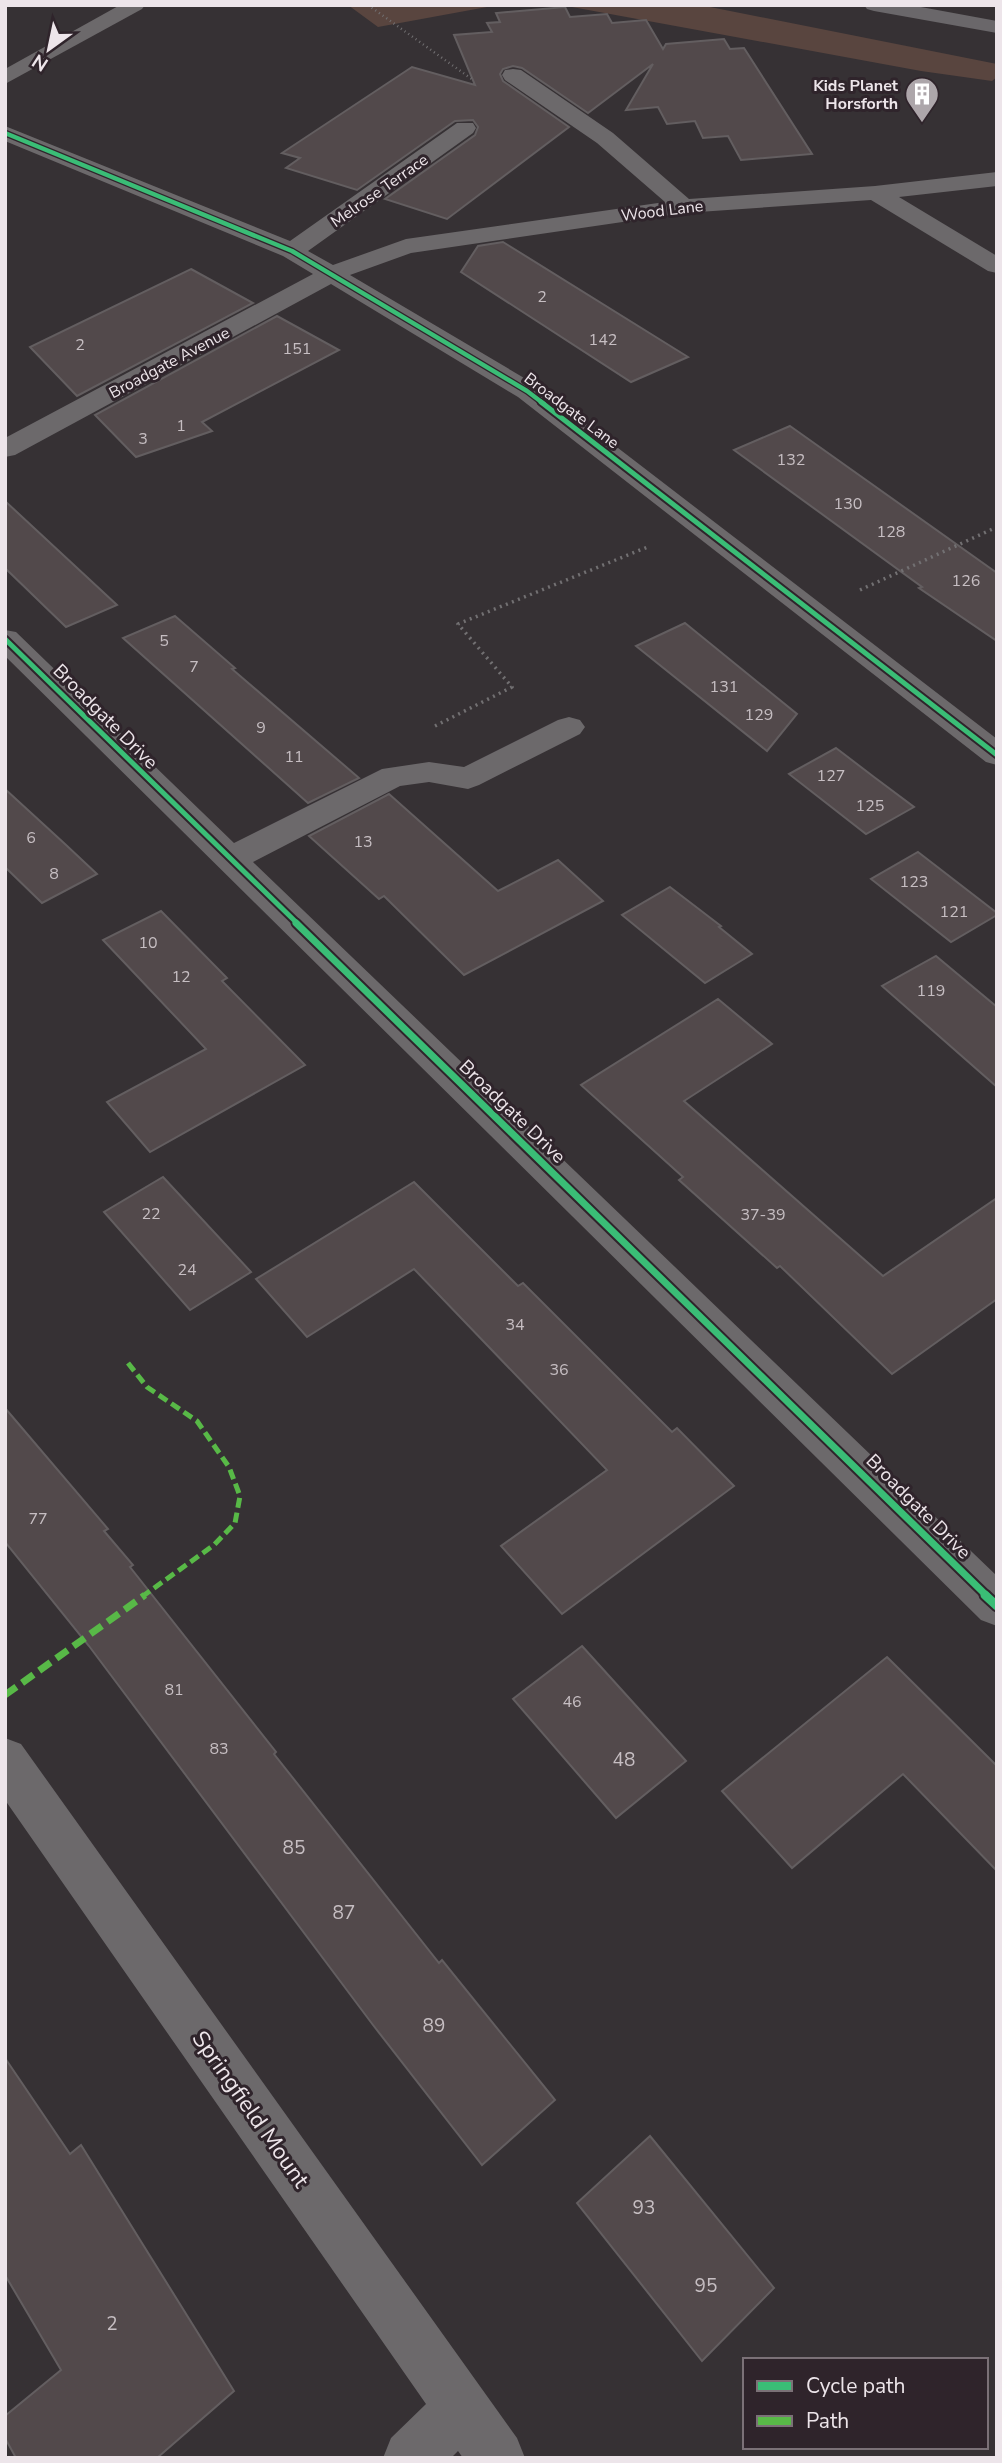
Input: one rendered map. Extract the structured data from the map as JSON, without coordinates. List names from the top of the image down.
{
  "streets": {
    "street": [
      "Melrose Terrace",
      "Wood Lane",
      "Broadgate Avenue",
      "Broadgate Lane",
      "Broadgate Drive",
      "Springfield Mount"
    ]
  },
  "crossings": [
    ["Melrose Terrace", "Broadgate Lane"],
    ["Wood Lane", "Broadgate Avenue"],
    ["Wood Lane", "Broadgate Lane"],
    ["Broadgate Avenue", "Broadgate Lane"]
  ],
  "places": {
    "building": ["Kids Planet Horsforth"]
  },
  "house_numbers": [
    "2",
    "142",
    "2",
    "151",
    "1",
    "3",
    "132",
    "130",
    "128",
    "126",
    "5",
    "7",
    "131",
    "129",
    "9",
    "11",
    "127",
    "125",
    "6",
    "13",
    "8",
    "123",
    "121",
    "10",
    "12",
    "119",
    "22",
    "37-39",
    "24",
    "34",
    "36",
    "77",
    "81",
    "46",
    "83",
    "48",
    "85",
    "87",
    "89",
    "93",
    "95",
    "2"
  ],
  "legend": ["Cycle path", "Path"],
  "north": "bottom left"
}
